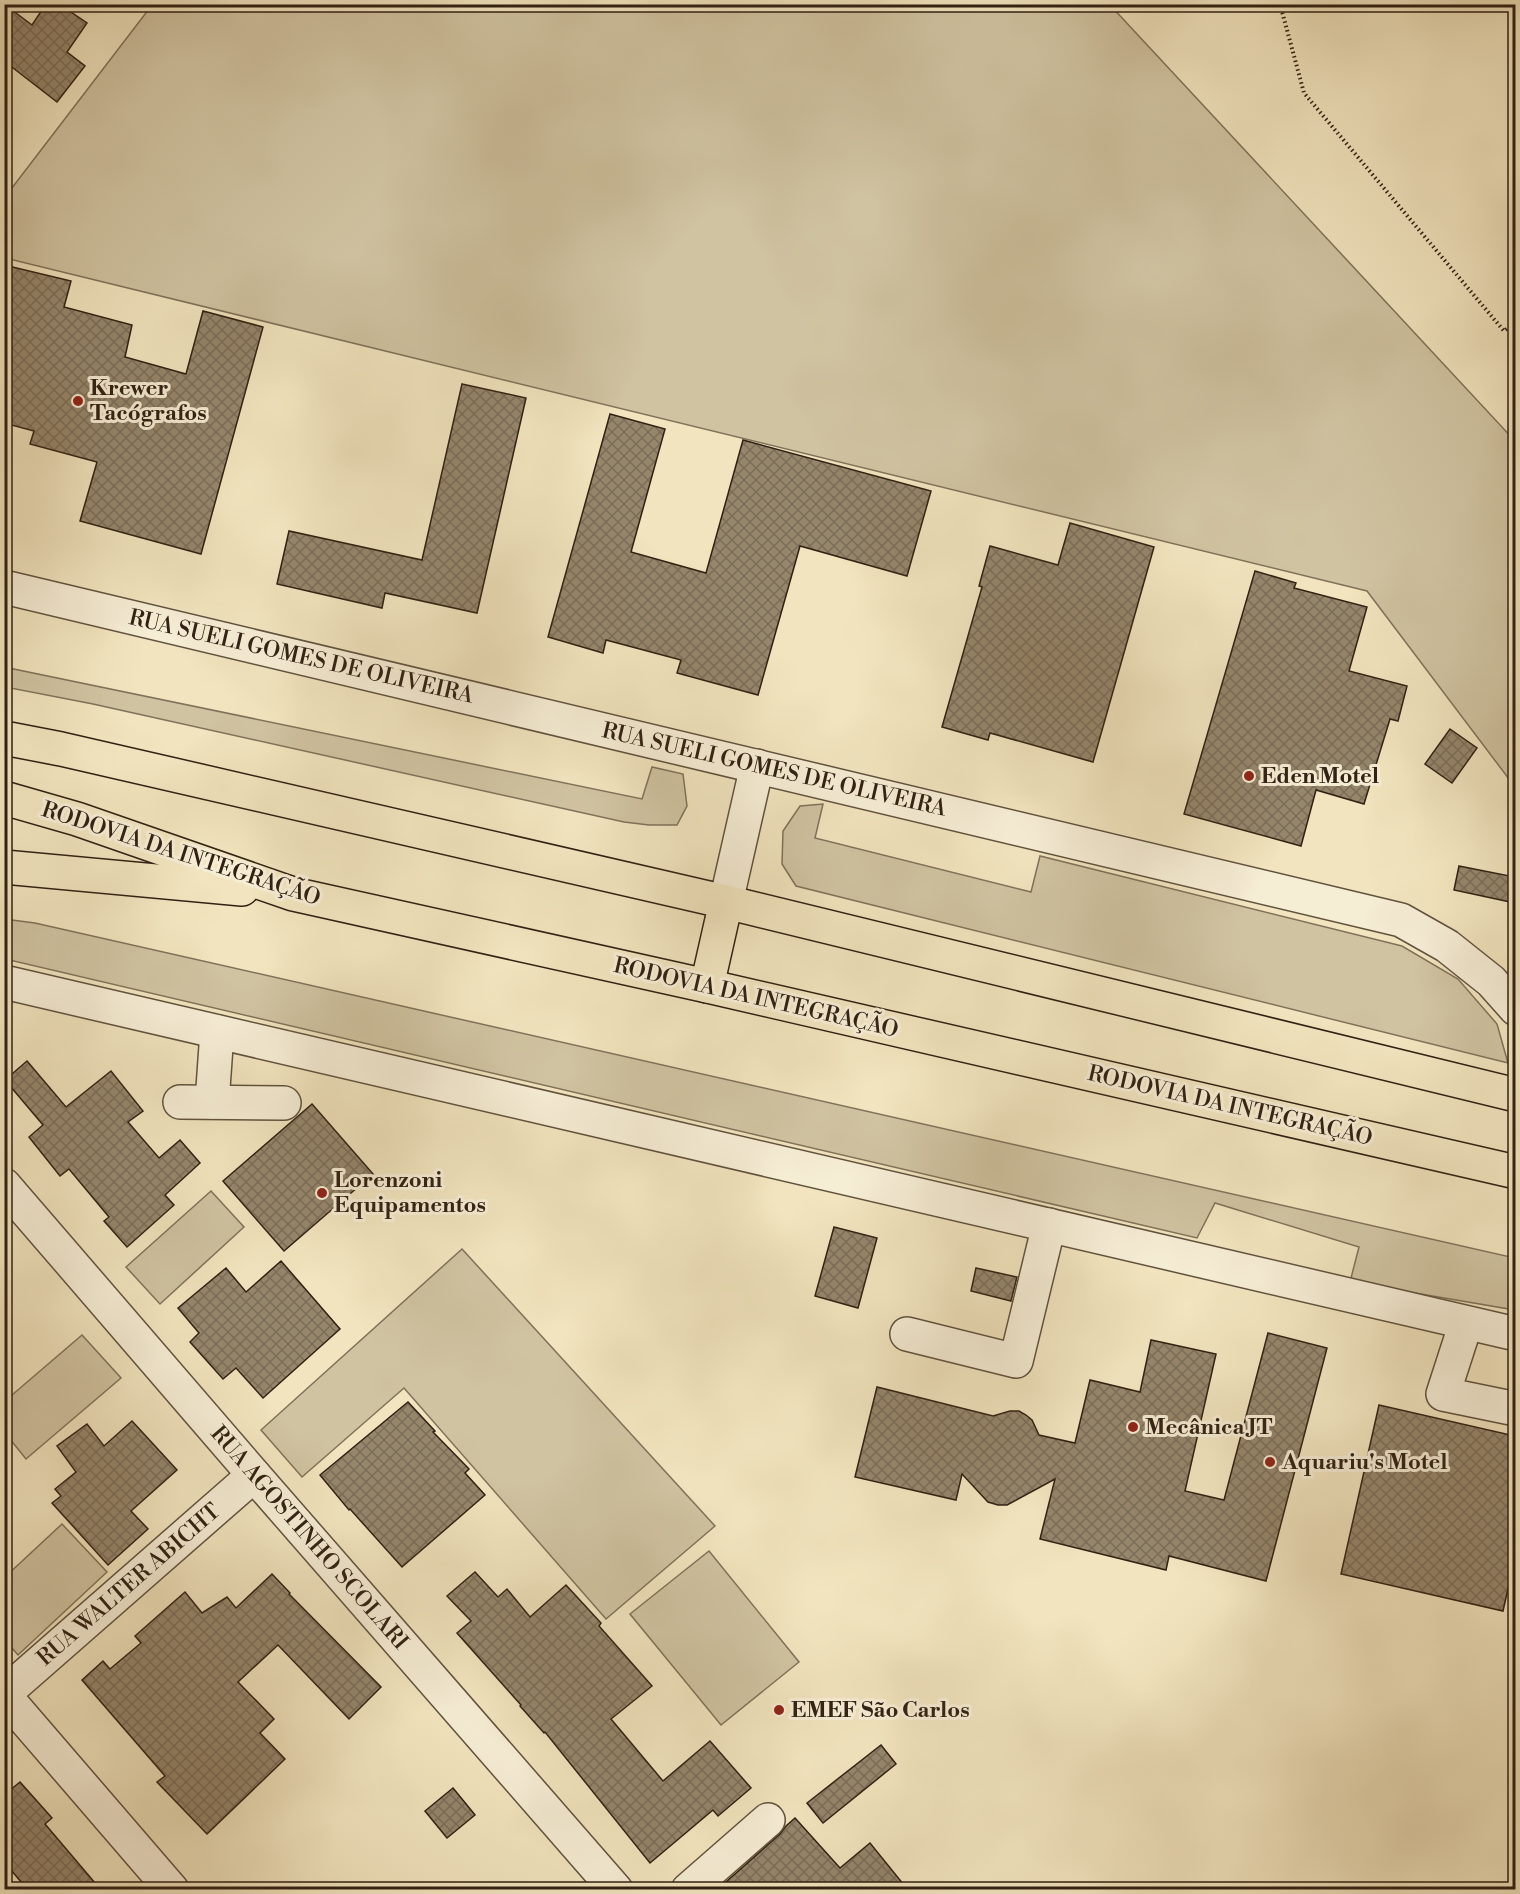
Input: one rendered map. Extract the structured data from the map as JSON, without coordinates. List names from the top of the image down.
{
  "streets": {
    "highway": ["RODOVIA DA INTEGRAÇÃO"],
    "street": ["RUA SUELI GOMES DE OLIVEIRA", "RUA AGOSTINHO SCOLARI", "RUA WALTER ABICHT"]
  },
  "crossings": [
    ["RUA AGOSTINHO SCOLARI", "RUA WALTER ABICHT"]
  ],
  "places": [
    "Krewer Tacógrafos",
    "Eden Motel",
    "Lorenzoni Equipamentos",
    "Mecânica JT",
    "Aquariu's Motel",
    "EMEF São Carlos"
  ]
}
